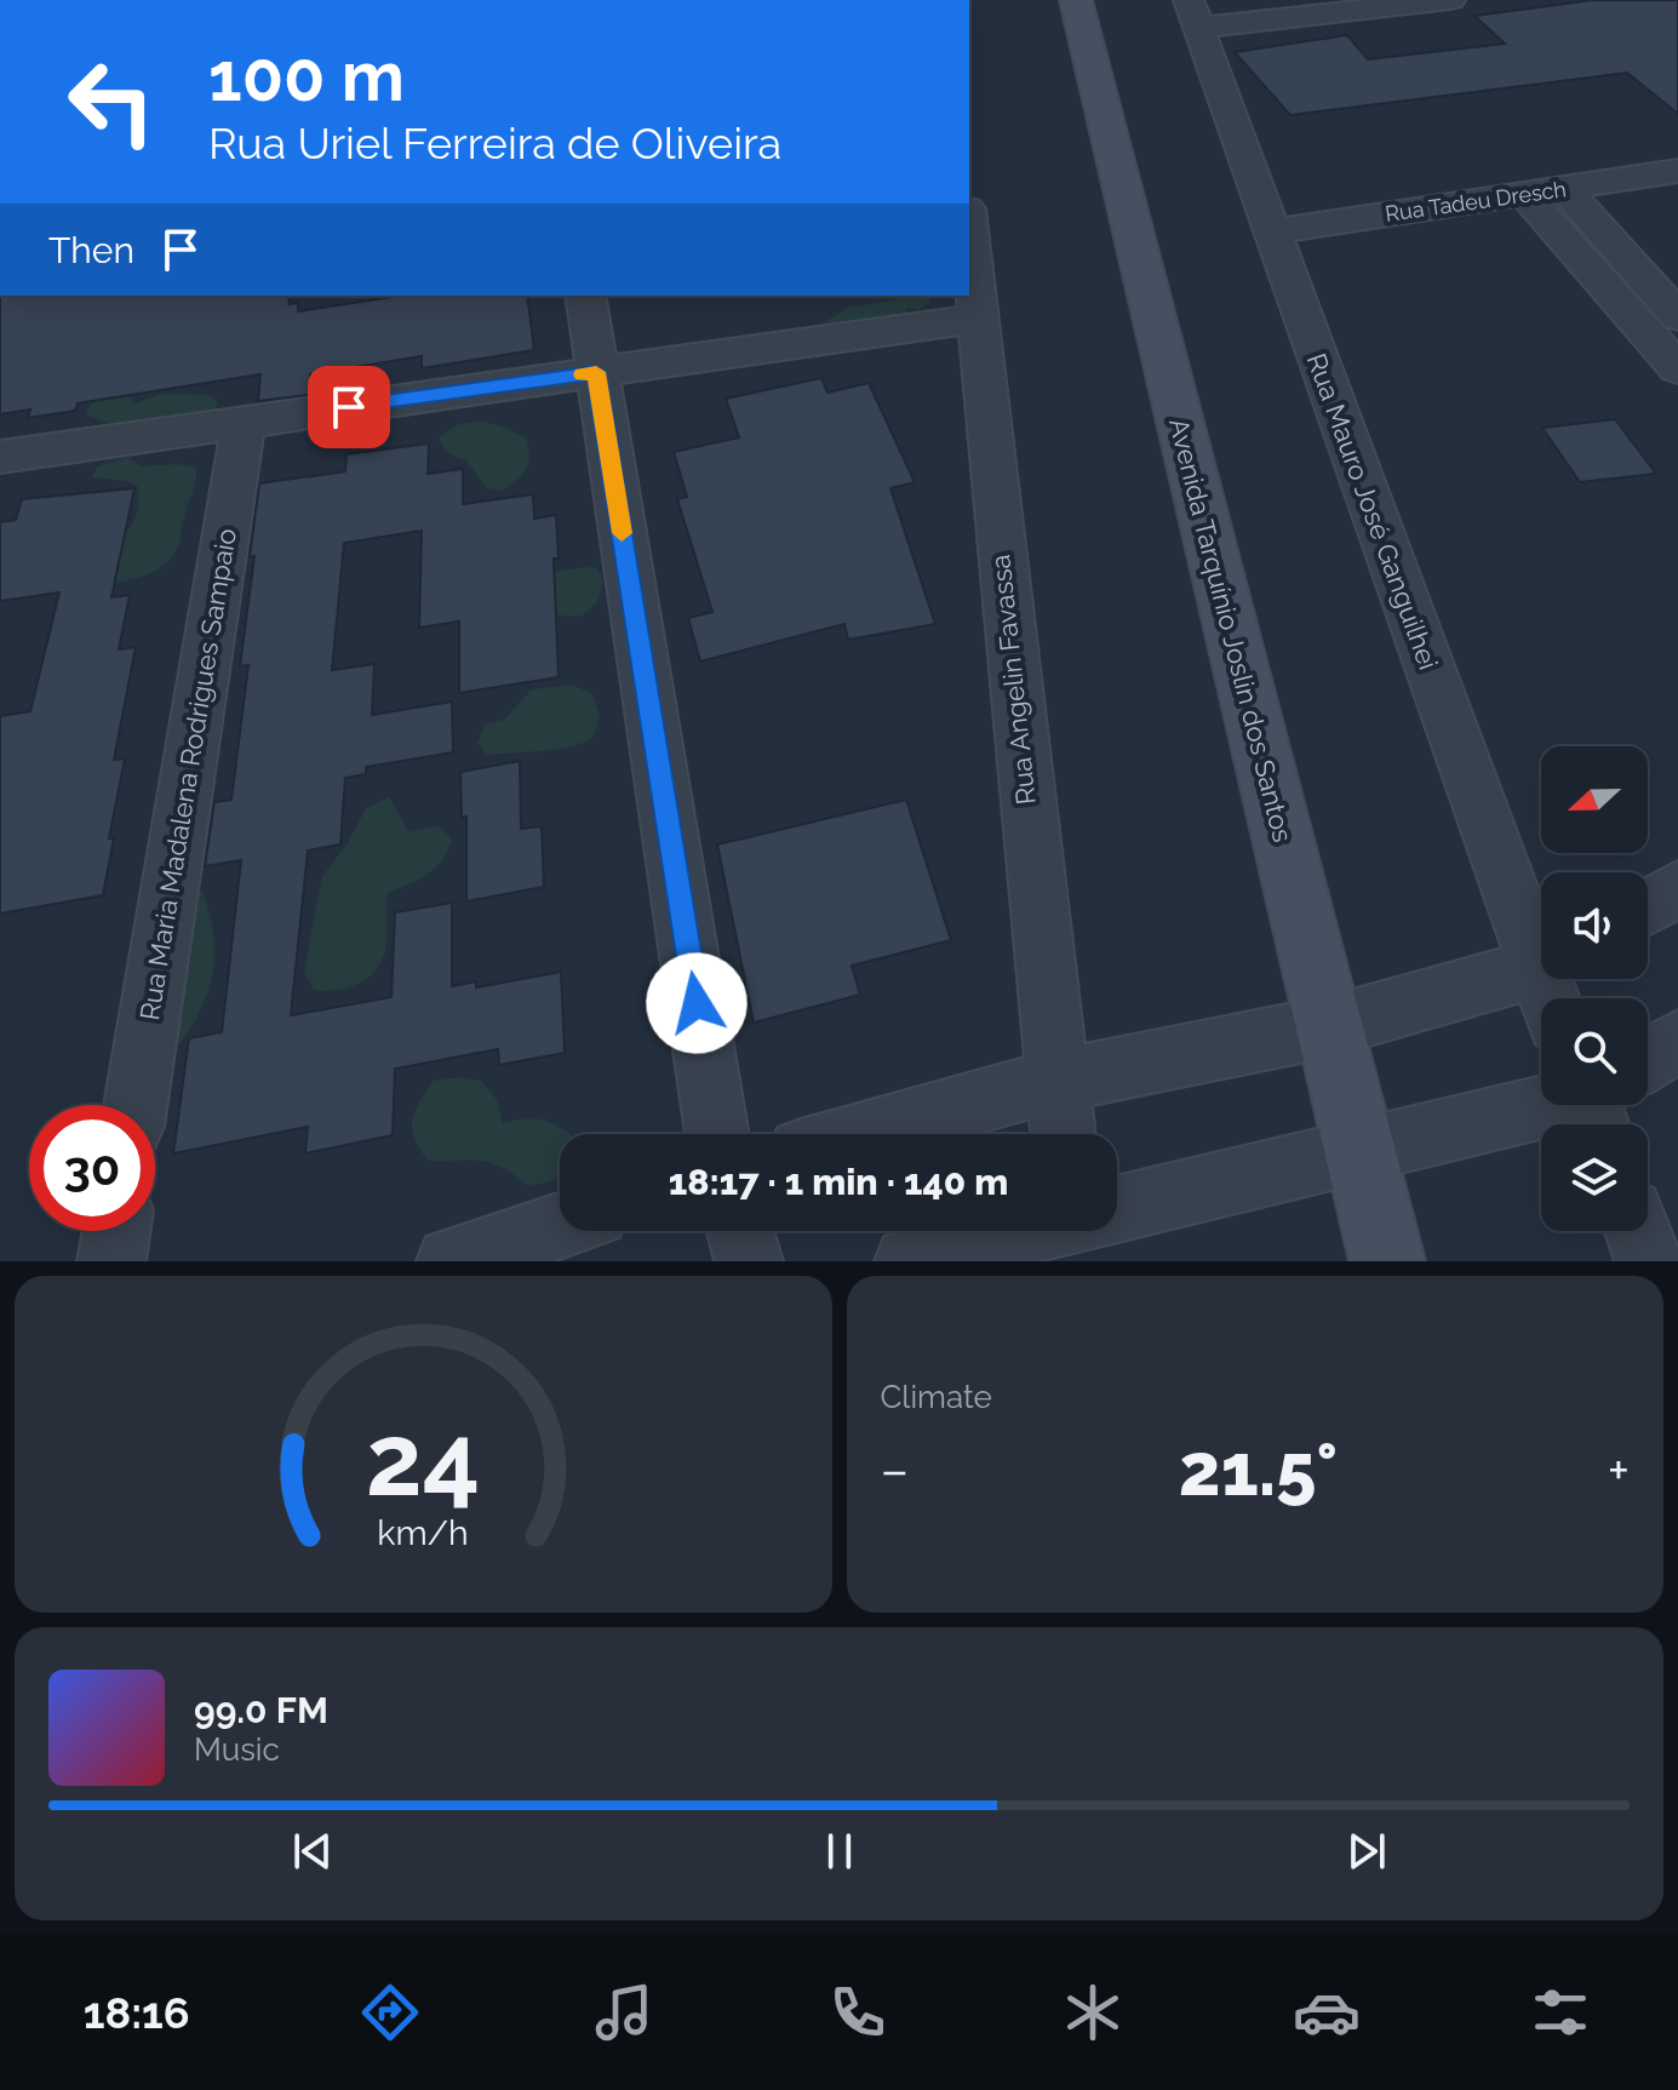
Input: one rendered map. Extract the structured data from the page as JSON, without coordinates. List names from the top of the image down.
{
  "streets": {
    "street": [
      "Rua Tadeu Dresch",
      "Rua Mauro José Ganguilhei",
      "Avenida Tarquínio Joslin dos Santos",
      "Rua Angelin Favassa",
      "Rua Maria Madalena Rodrigues Sampaio"
    ]
  },
  "crossings": [
    ["Rua Tadeu Dresch", "Rua Mauro José Ganguilhei"]
  ],
  "north": "left",
  "page": {
    "turn": ["100 m", "Rua Uriel Ferreira de Oliveira"],
    "then": "Then",
    "limit": "30",
    "trip": "18:17 · 1 min · 140 m",
    "tile": "Climate",
    "heat": ["−", "21.5°", "+"],
    "song": ["99.0 FM", "Music"],
    "tabs": "18:16",
    "gauge": ["24", "km/h"]
  }
}
